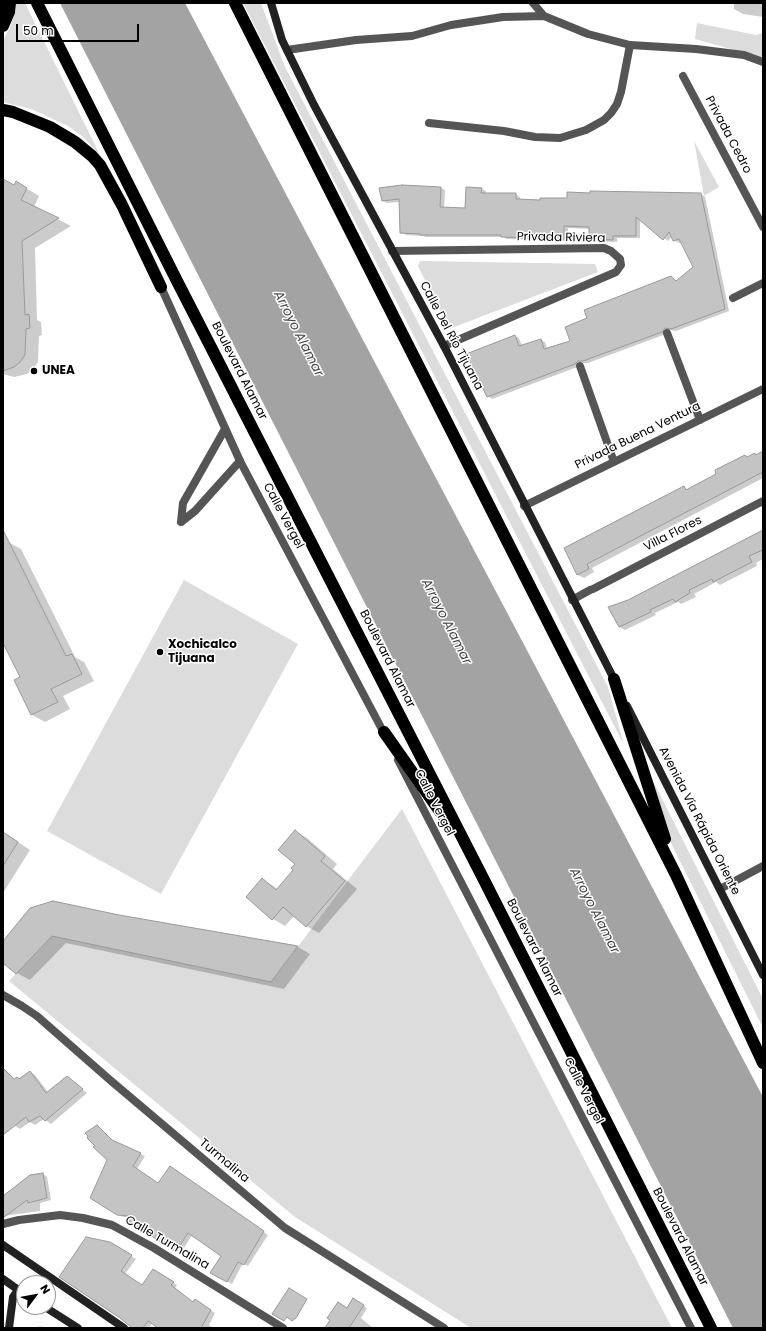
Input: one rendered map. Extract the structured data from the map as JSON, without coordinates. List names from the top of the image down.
{
  "streets": {
    "highway": ["Boulevard Alamar"],
    "street": [
      "Privada Cedro",
      "Privada Riviera",
      "Calle Del Río Tijuana",
      "Privada Buena Ventura",
      "Calle Vergel",
      "Villa Flores",
      "Avenida Vía Rápida Oriente",
      "Turmalina",
      "Calle Turmalina"
    ]
  },
  "crossings": [
    ["Privada Riviera", "Calle Del Río Tijuana"],
    ["Calle Del Río Tijuana", "Privada Buena Ventura"],
    ["Calle Del Río Tijuana", "Villa Flores"],
    ["Calle Del Río Tijuana", "Avenida Vía Rápida Oriente"]
  ],
  "water": ["Arroyo Alamar"],
  "places": ["UNEA", "Xochicalco Tijuana"],
  "scale_bar": "50 m",
  "north": "top right"
}
